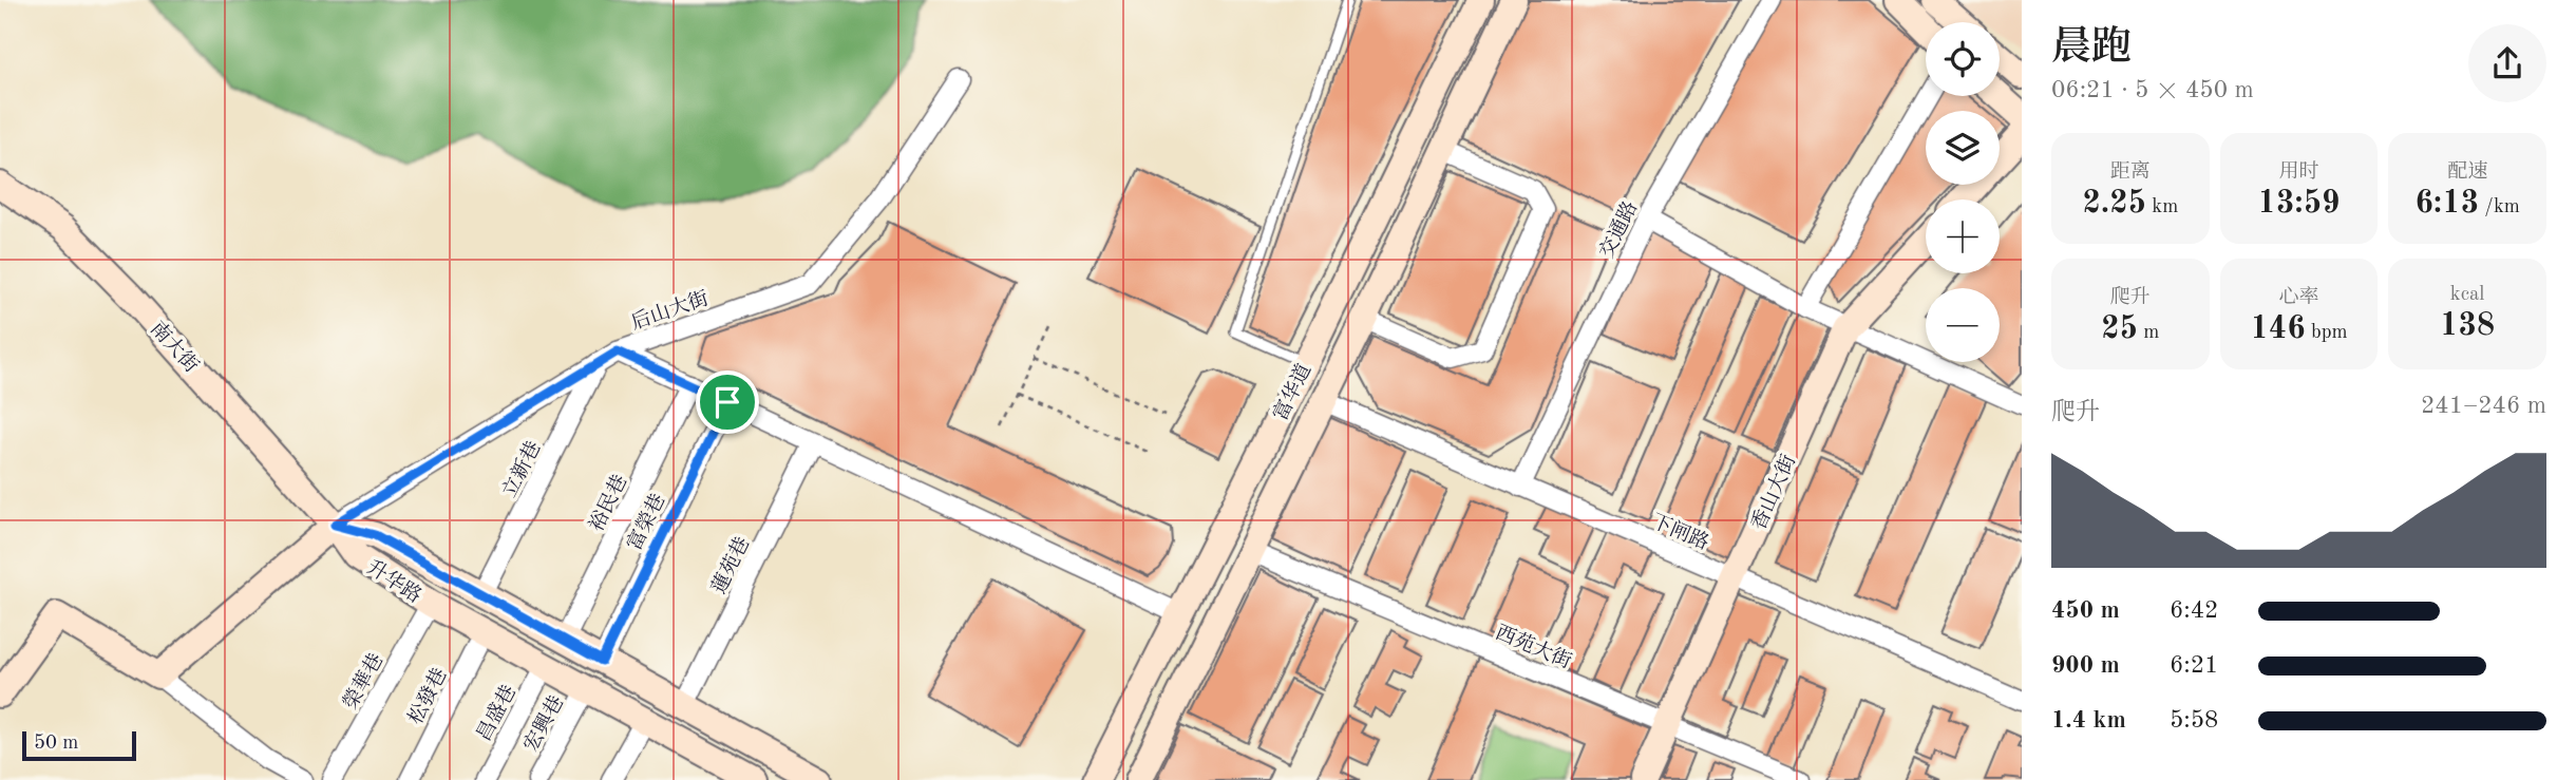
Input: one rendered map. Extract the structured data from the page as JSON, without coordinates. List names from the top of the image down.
{
  "streets": {
    "main road": [
      "南大街",
      "富华道",
      "香山大街",
      "升华路"
    ],
    "street": [
      "交通路",
      "后山大街",
      "立新巷",
      "裕民巷",
      "富榮巷",
      "下闸路",
      "蓮苑巷",
      "西苑大街",
      "榮華巷",
      "松發巷",
      "昌盛巷",
      "宏興巷"
    ]
  },
  "crossings": [
    ["交通路", "下闸路"],
    ["后山大街", "南大街"],
    ["后山大街", "立新巷"],
    ["后山大街", "升华路"],
    ["南大街", "升华路"],
    ["富华道", "下闸路"],
    ["富华道", "西苑大街"],
    ["立新巷", "升华路"],
    ["香山大街", "下闸路"],
    ["香山大街", "西苑大街"],
    ["裕民巷", "升华路"],
    ["富榮巷", "升华路"],
    ["蓮苑巷", "升华路"],
    ["升华路", "榮華巷"],
    ["升华路", "松發巷"],
    ["升华路", "昌盛巷"],
    ["升华路", "宏興巷"]
  ],
  "scale_bar": "50 m",
  "page": {
    "heading": ["晨跑", "06:21 · 5 × 450 m"],
    "map_buttons": ["+", "−"],
    "stats": [
      ["距离", "2.25 km"],
      ["用时", "13:59"],
      ["配速", "6:13 /km"],
      ["爬升", "25 m"],
      ["心率", "146 bpm"],
      ["kcal", "138"]
    ],
    "chart": ["爬升", "241–246 m"],
    "list": [
      {
        "name": "450 m",
        "note": "6:42"
      },
      {
        "name": "900 m",
        "note": "6:21"
      },
      {
        "name": "1.4 km",
        "note": "5:58"
      }
    ],
    "scale": "50 m"
  }
}
